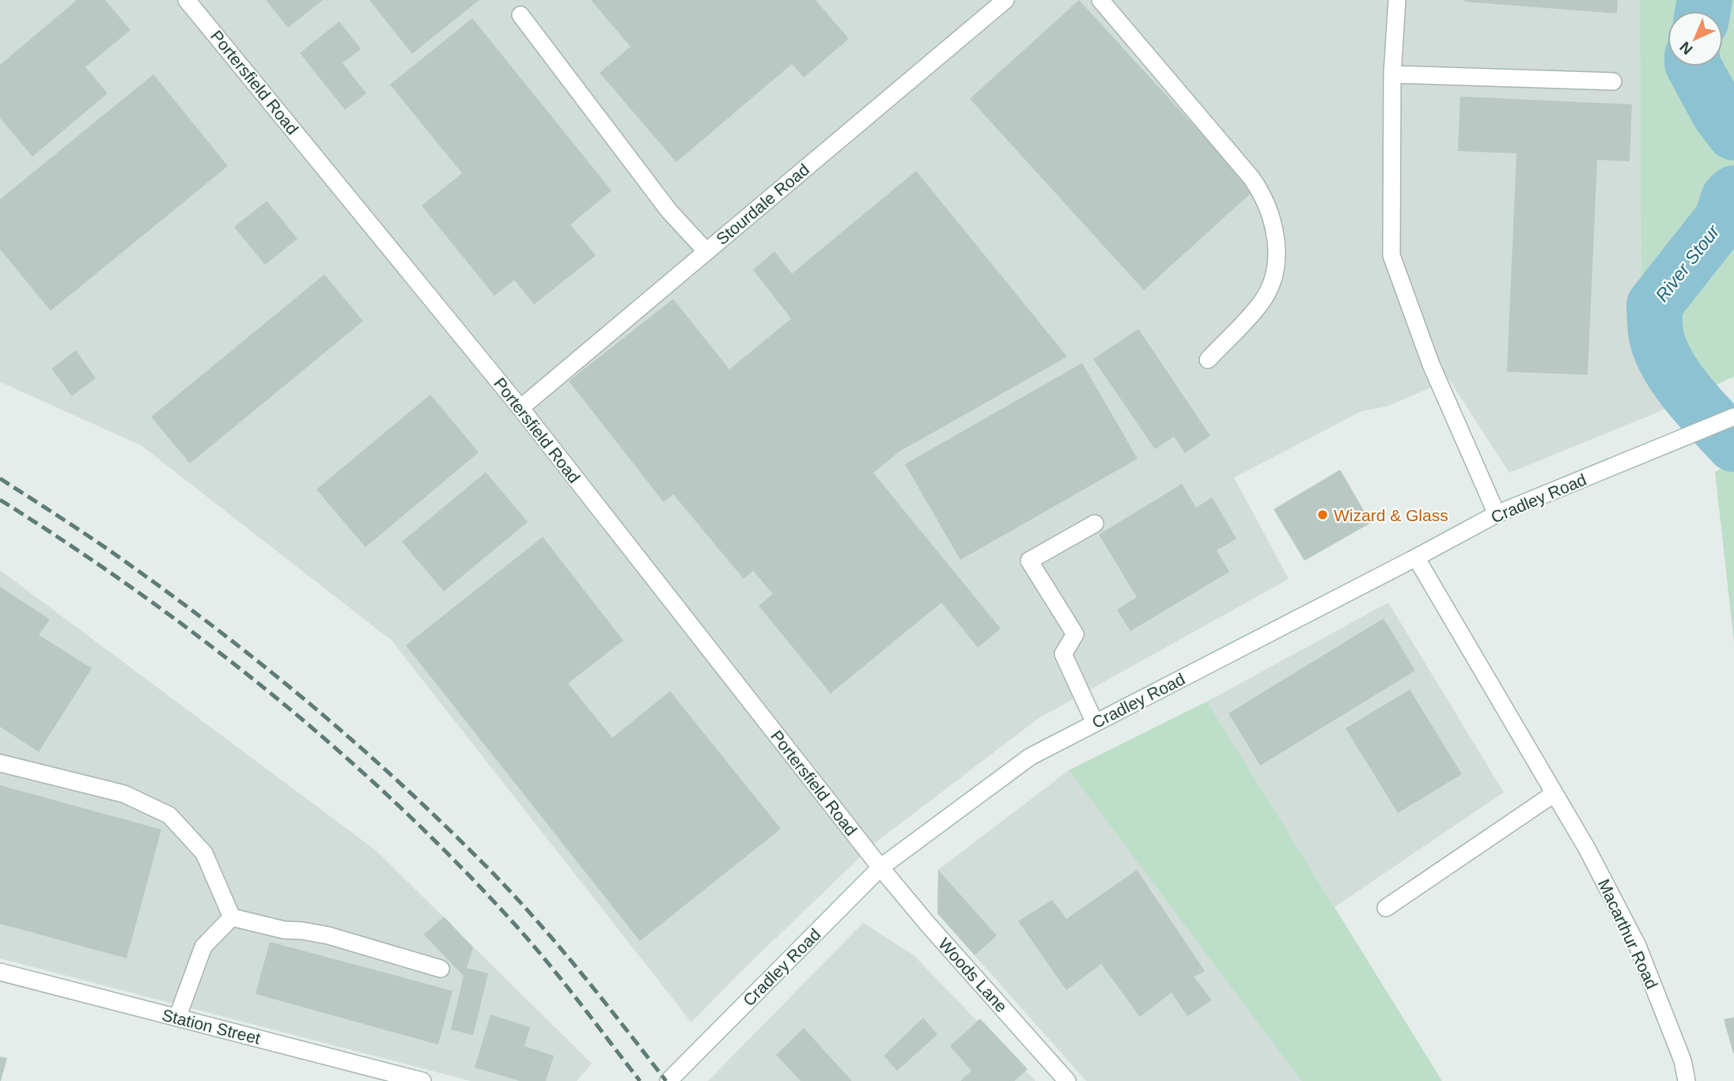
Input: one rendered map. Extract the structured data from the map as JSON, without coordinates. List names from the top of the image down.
{
  "streets": {
    "street": [
      "Portersfield Road",
      "Stourdale Road",
      "Cradley Road",
      "Macarthur Road",
      "Woods Lane",
      "Station Street"
    ]
  },
  "crossings": [
    ["Portersfield Road", "Stourdale Road"],
    ["Portersfield Road", "Cradley Road"],
    ["Portersfield Road", "Woods Lane"],
    ["Cradley Road", "Macarthur Road"],
    ["Cradley Road", "Woods Lane"]
  ],
  "water": ["River Stour"],
  "places": ["Wizard & Glass"],
  "north": "bottom left"
}
